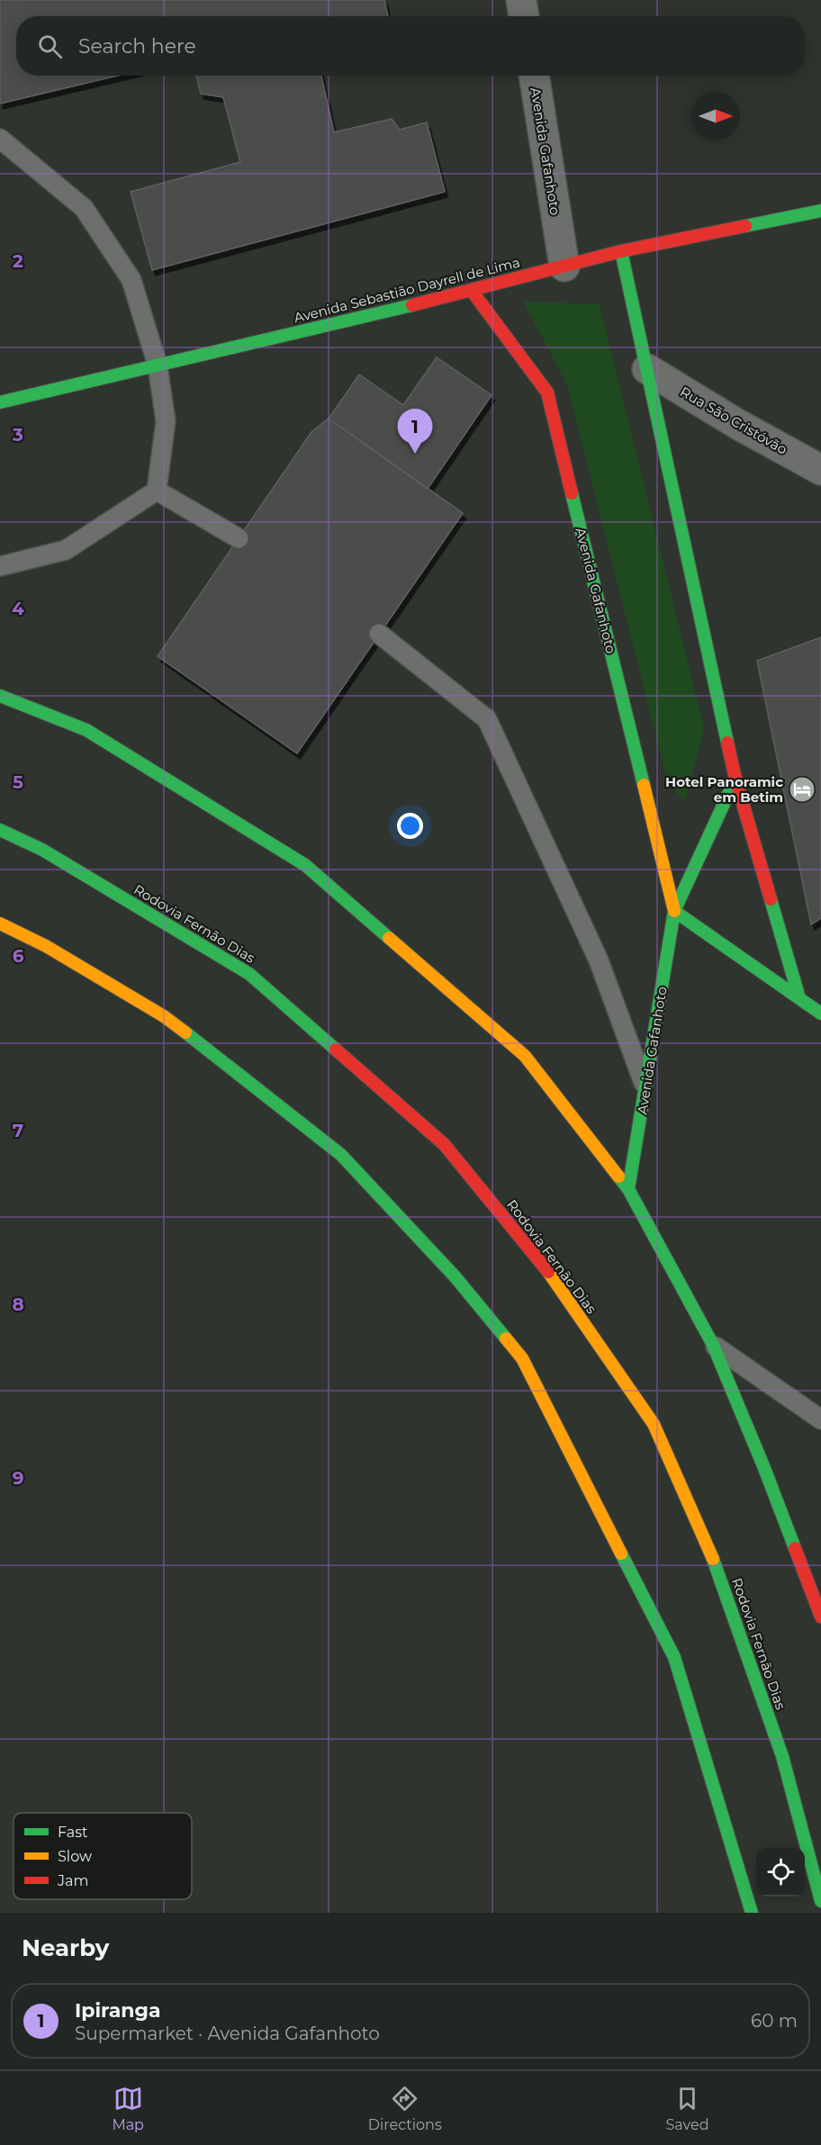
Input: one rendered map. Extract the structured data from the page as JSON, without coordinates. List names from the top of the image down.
{
  "streets": {
    "main road": ["Avenida Gafanhoto", "Avenida Sebastião Dayrell de Lima", "Rodovia Fernão Dias"],
    "street": ["Rua São Cristóvão"]
  },
  "crossings": [
    ["Avenida Gafanhoto", "Avenida Sebastião Dayrell de Lima"]
  ],
  "places": {
    "hotel": ["Hotel Panoramic em Betim"]
  },
  "legend": ["Fast", "Slow", "Jam"],
  "north": "right",
  "page": {
    "search": "Search here",
    "pins": "1",
    "heading": "Nearby",
    "list": [
      {
        "mark": "1",
        "name": "Ipiranga",
        "note": "Supermarket · Avenida Gafanhoto",
        "value": "60 m"
      }
    ],
    "nav": ["Map", "Directions", "Saved"]
  },
  "grid": {
    "rows": [
      "2",
      "3",
      "4",
      "5",
      "6",
      "7",
      "8",
      "9"
    ]
  }
}
